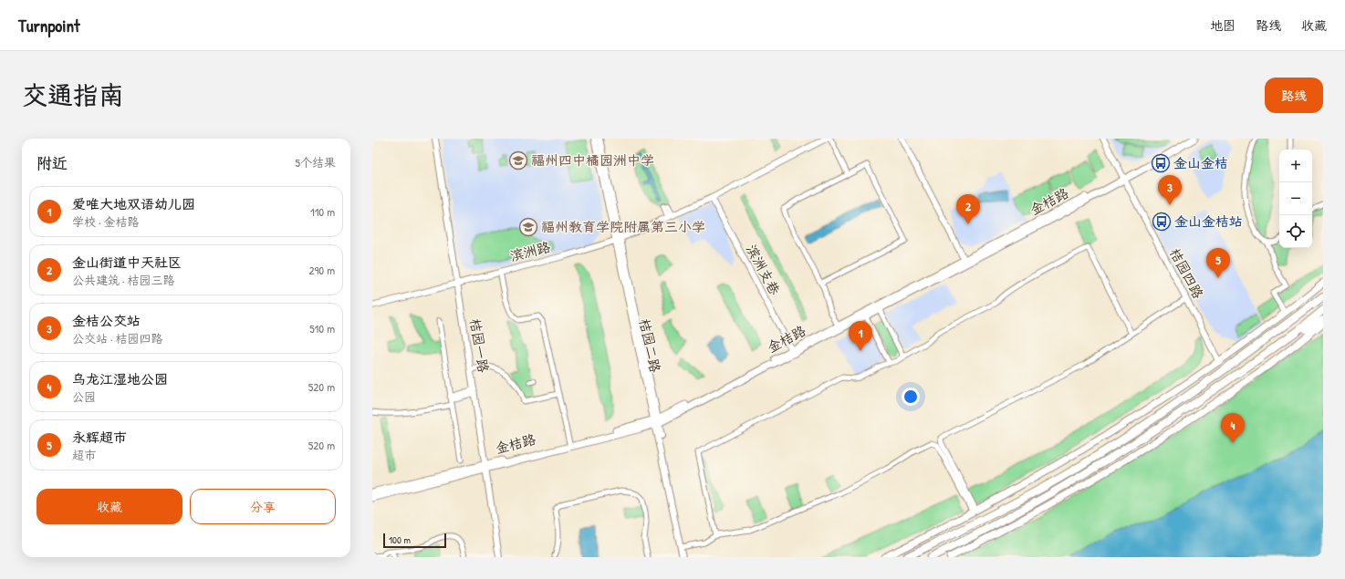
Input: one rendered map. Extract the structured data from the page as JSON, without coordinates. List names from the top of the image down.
{
  "streets": {
    "main road": ["金桔路"],
    "street": [
      "滨洲路",
      "滨洲支巷",
      "桔园四路",
      "桔园一路",
      "桔园二路"
    ]
  },
  "crossings": [
    ["金桔路", "滨洲支巷"],
    ["金桔路", "桔园四路"],
    ["金桔路", "桔园一路"],
    ["金桔路", "桔园二路"],
    ["滨洲路", "滨洲支巷"],
    ["滨洲路", "桔园一路"],
    ["滨洲路", "桔园二路"]
  ],
  "places": {
    "school or university": ["福州四中橘园洲中学", "福州教育学院附属第三小学"],
    "bus stop": ["金山金桔", "金山金桔站"]
  },
  "scale_bar": "100 m",
  "page": {
    "header": "Turnpoint",
    "nav": ["地图", "路线", "收藏"],
    "title": "交通指南",
    "buttons": [
      "路线",
      ["收藏", "分享"]
    ],
    "heading": ["附近", "5个结果"],
    "map_buttons": ["+", "−"],
    "pins": [
      "3",
      "2",
      "5",
      "1",
      "4"
    ],
    "list": [
      {
        "mark": "1",
        "name": "爱唯大地双语幼儿园",
        "note": "学校 · 金桔路",
        "value": "110 m"
      },
      {
        "mark": "2",
        "name": "金山街道中天社区",
        "note": "公共建筑 · 桔园三路",
        "value": "290 m"
      },
      {
        "mark": "3",
        "name": "金桔公交站",
        "note": "公交站 · 桔园四路",
        "value": "510 m"
      },
      {
        "mark": "4",
        "name": "乌龙江湿地公园",
        "note": "公园",
        "value": "520 m"
      },
      {
        "mark": "5",
        "name": "永辉超市",
        "note": "超市",
        "value": "520 m"
      }
    ],
    "scale": "100 m"
  }
}
